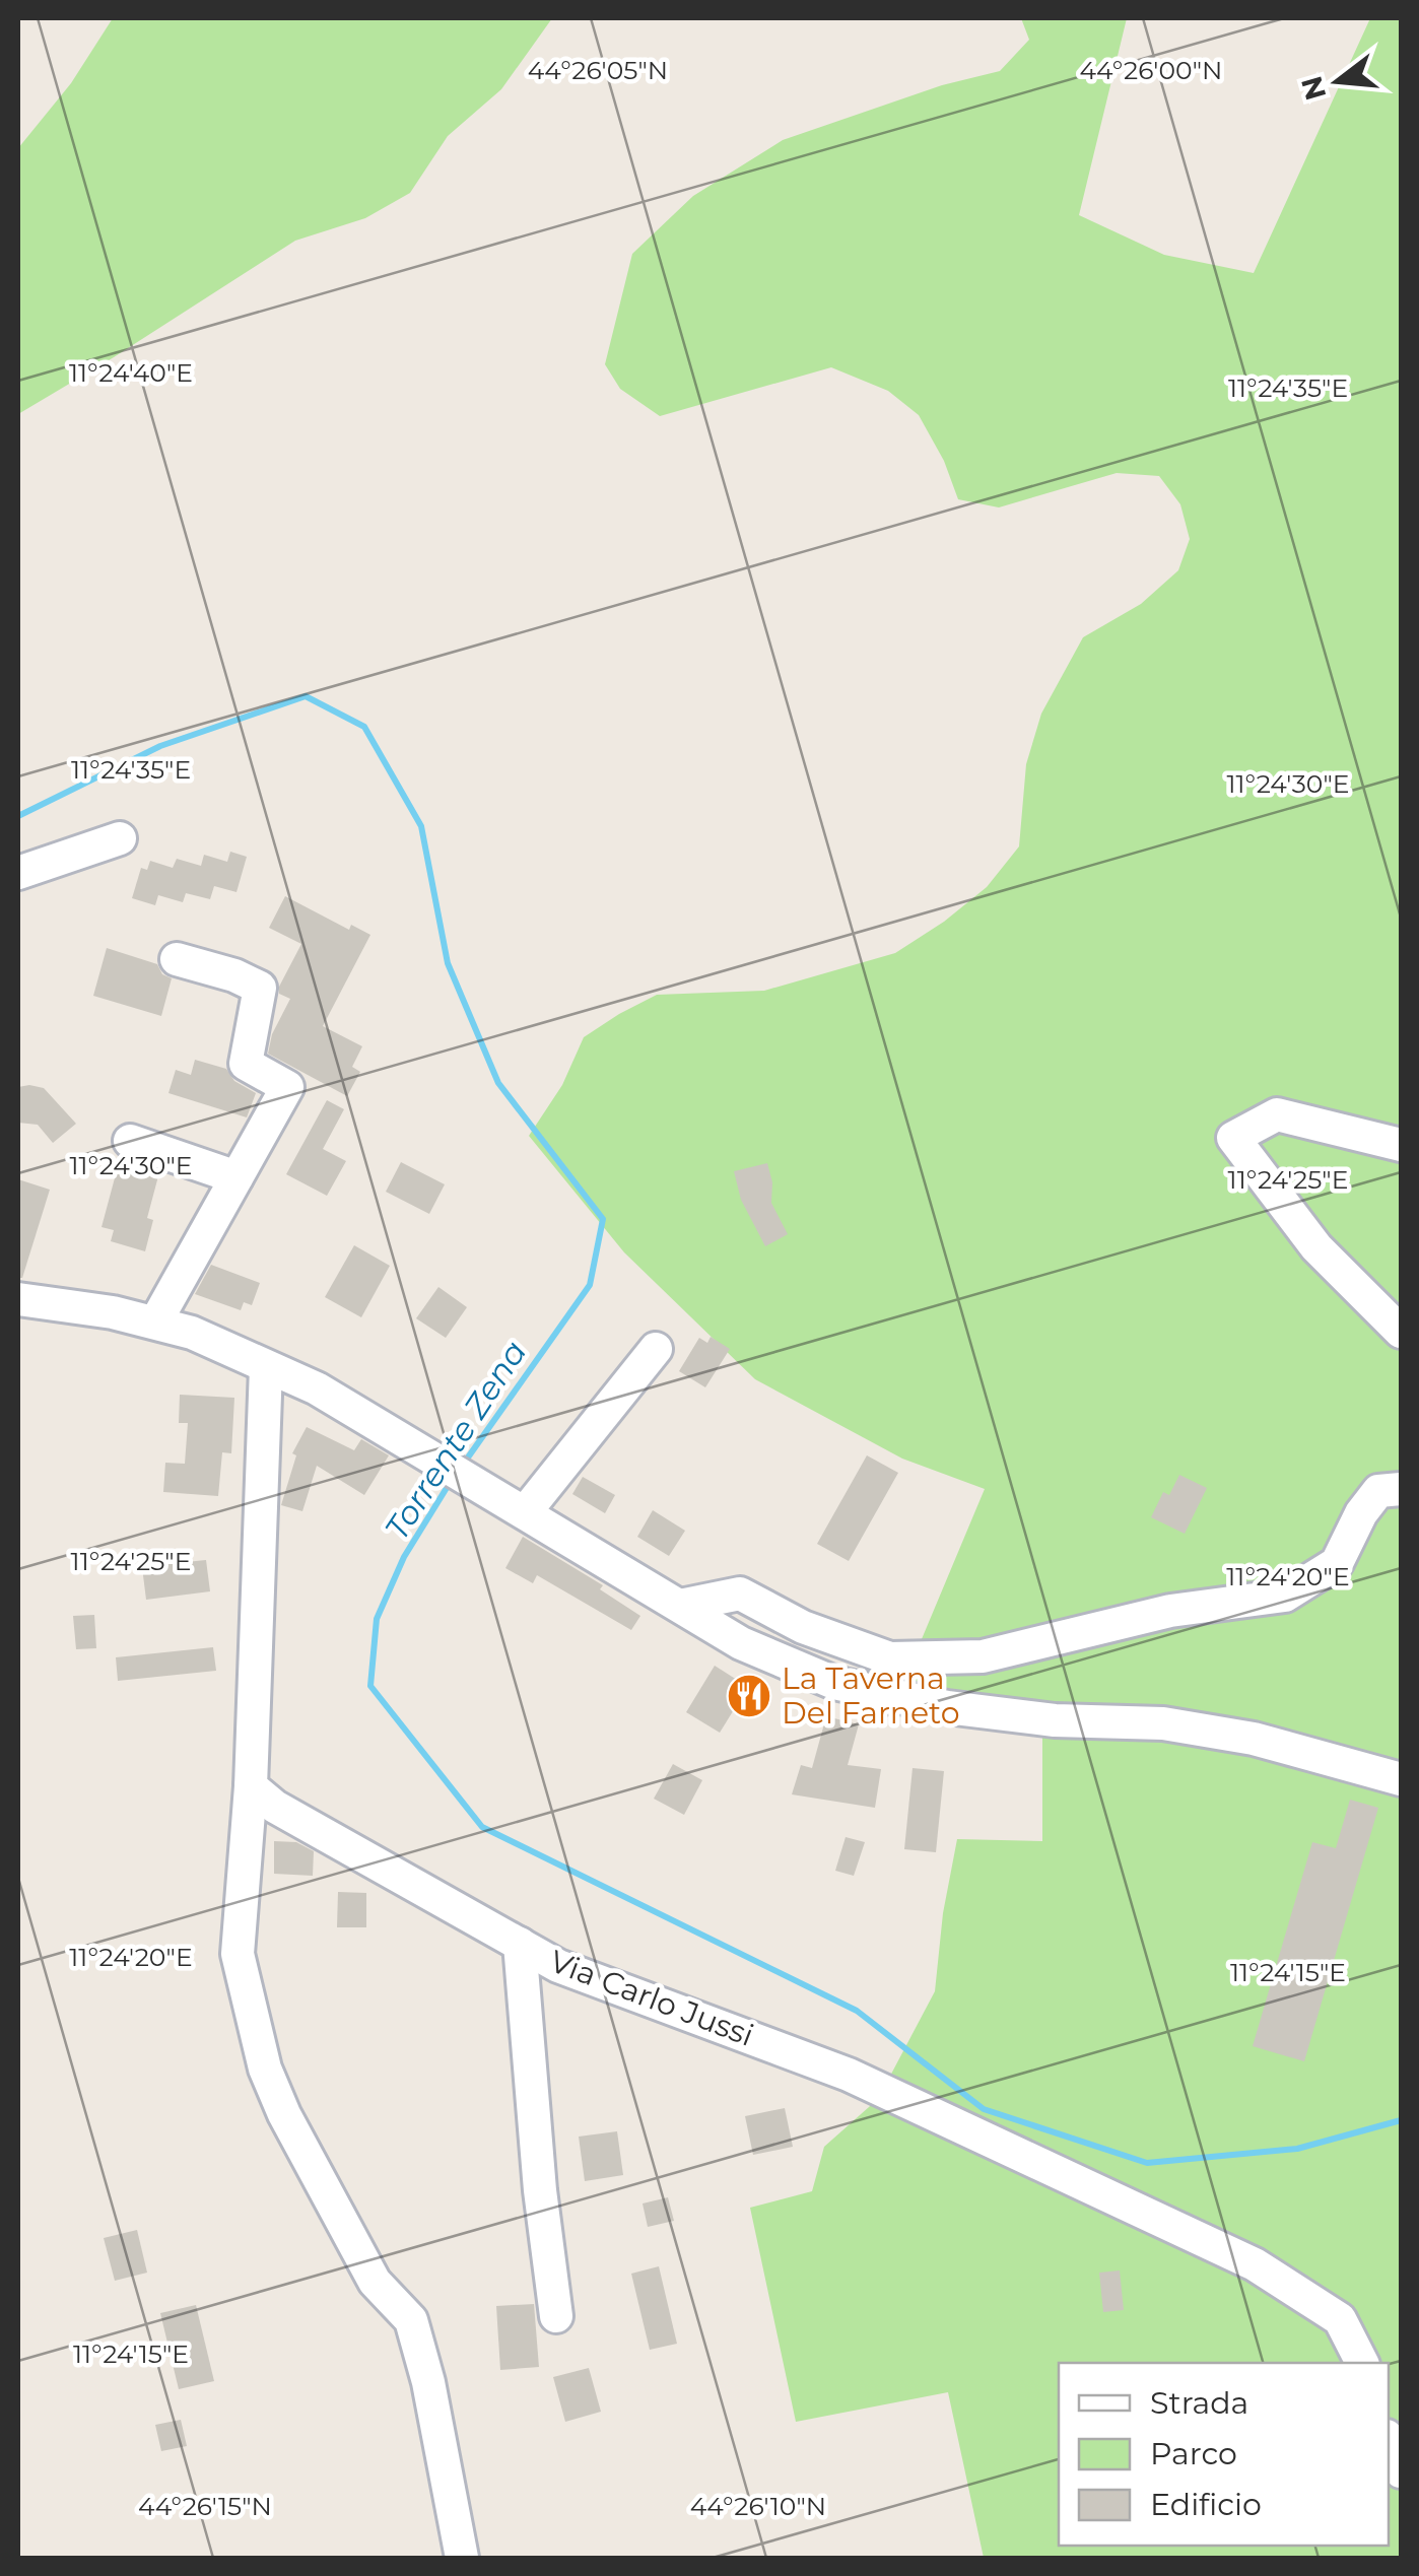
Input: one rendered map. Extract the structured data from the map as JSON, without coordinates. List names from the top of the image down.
{
  "streets": {
    "street": ["Via Carlo Jussi"]
  },
  "water": ["Torrente Zena"],
  "places": {
    "restaurant": ["La Taverna Del Farneto"]
  },
  "legend": ["Strada", "Parco", "Edificio"],
  "north": "left",
  "coordinates": [
    "44°26'05\"N",
    "44°26'00\"N",
    "11°24'40\"E",
    "11°24'35\"E",
    "11°24'30\"E",
    "11°24'25\"E",
    "11°24'20\"E",
    "11°24'15\"E",
    "44°26'15\"N",
    "44°26'10\"N"
  ]
}
